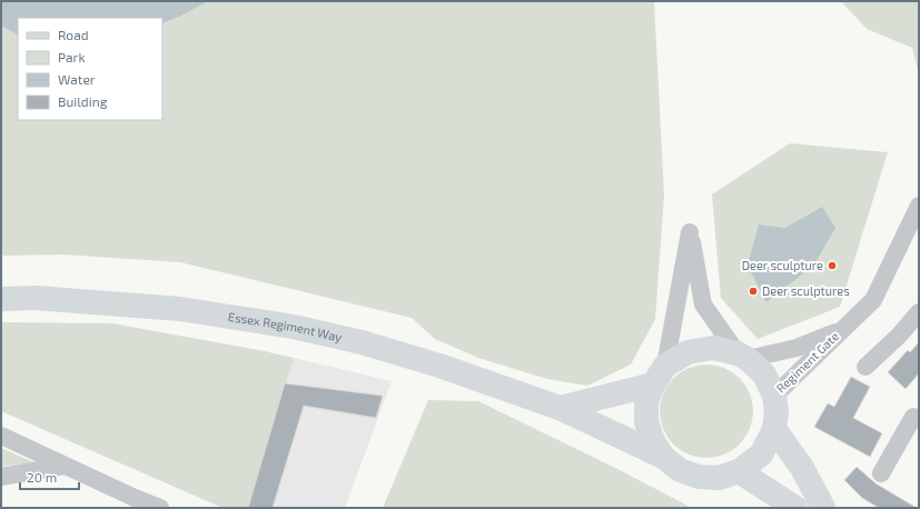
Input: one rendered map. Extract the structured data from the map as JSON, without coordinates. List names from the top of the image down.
{
  "streets": {
    "main road": ["Essex Regiment Way"],
    "street": ["Regiment Gate"]
  },
  "crossings": [
    ["Essex Regiment Way", "Regiment Gate"]
  ],
  "places": ["Deer sculpture", "Deer sculptures"],
  "legend": [
    "Road",
    "Park",
    "Water",
    "Building"
  ],
  "scale_bar": "20 m"
}
